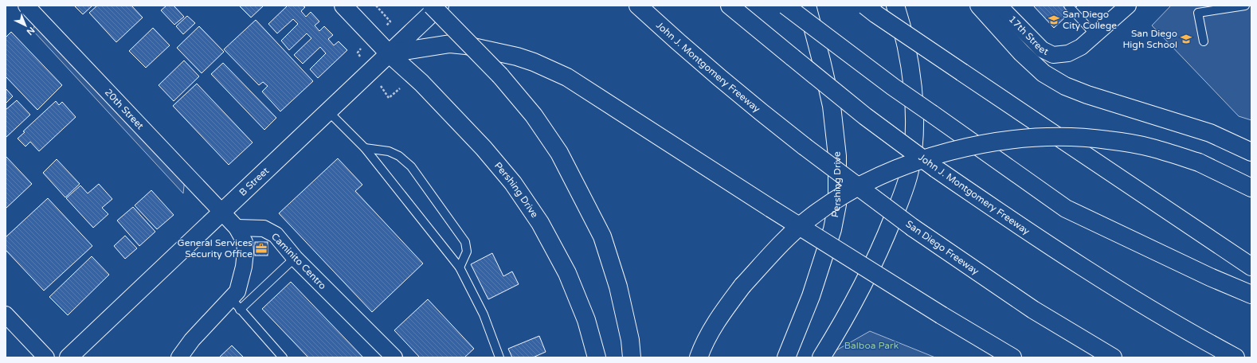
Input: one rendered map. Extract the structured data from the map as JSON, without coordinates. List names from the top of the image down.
{
  "streets": {
    "main road": [
      "John J. Montgomery Freeway",
      "B Street",
      "Pershing Drive",
      "San Diego Freeway"
    ],
    "street": ["17th Street", "20th Street", "Caminito Centro"]
  },
  "crossings": [
    ["John J. Montgomery Freeway", "San Diego Freeway"],
    ["20th Street", "B Street"],
    ["20th Street", "Caminito Centro"],
    ["B Street", "Pershing Drive"]
  ],
  "parks": ["Balboa Park"],
  "places": {
    "school or university": ["San Diego City College", "San Diego High School"],
    "office": ["General Services Security Office"]
  },
  "north": "bottom right"
}
